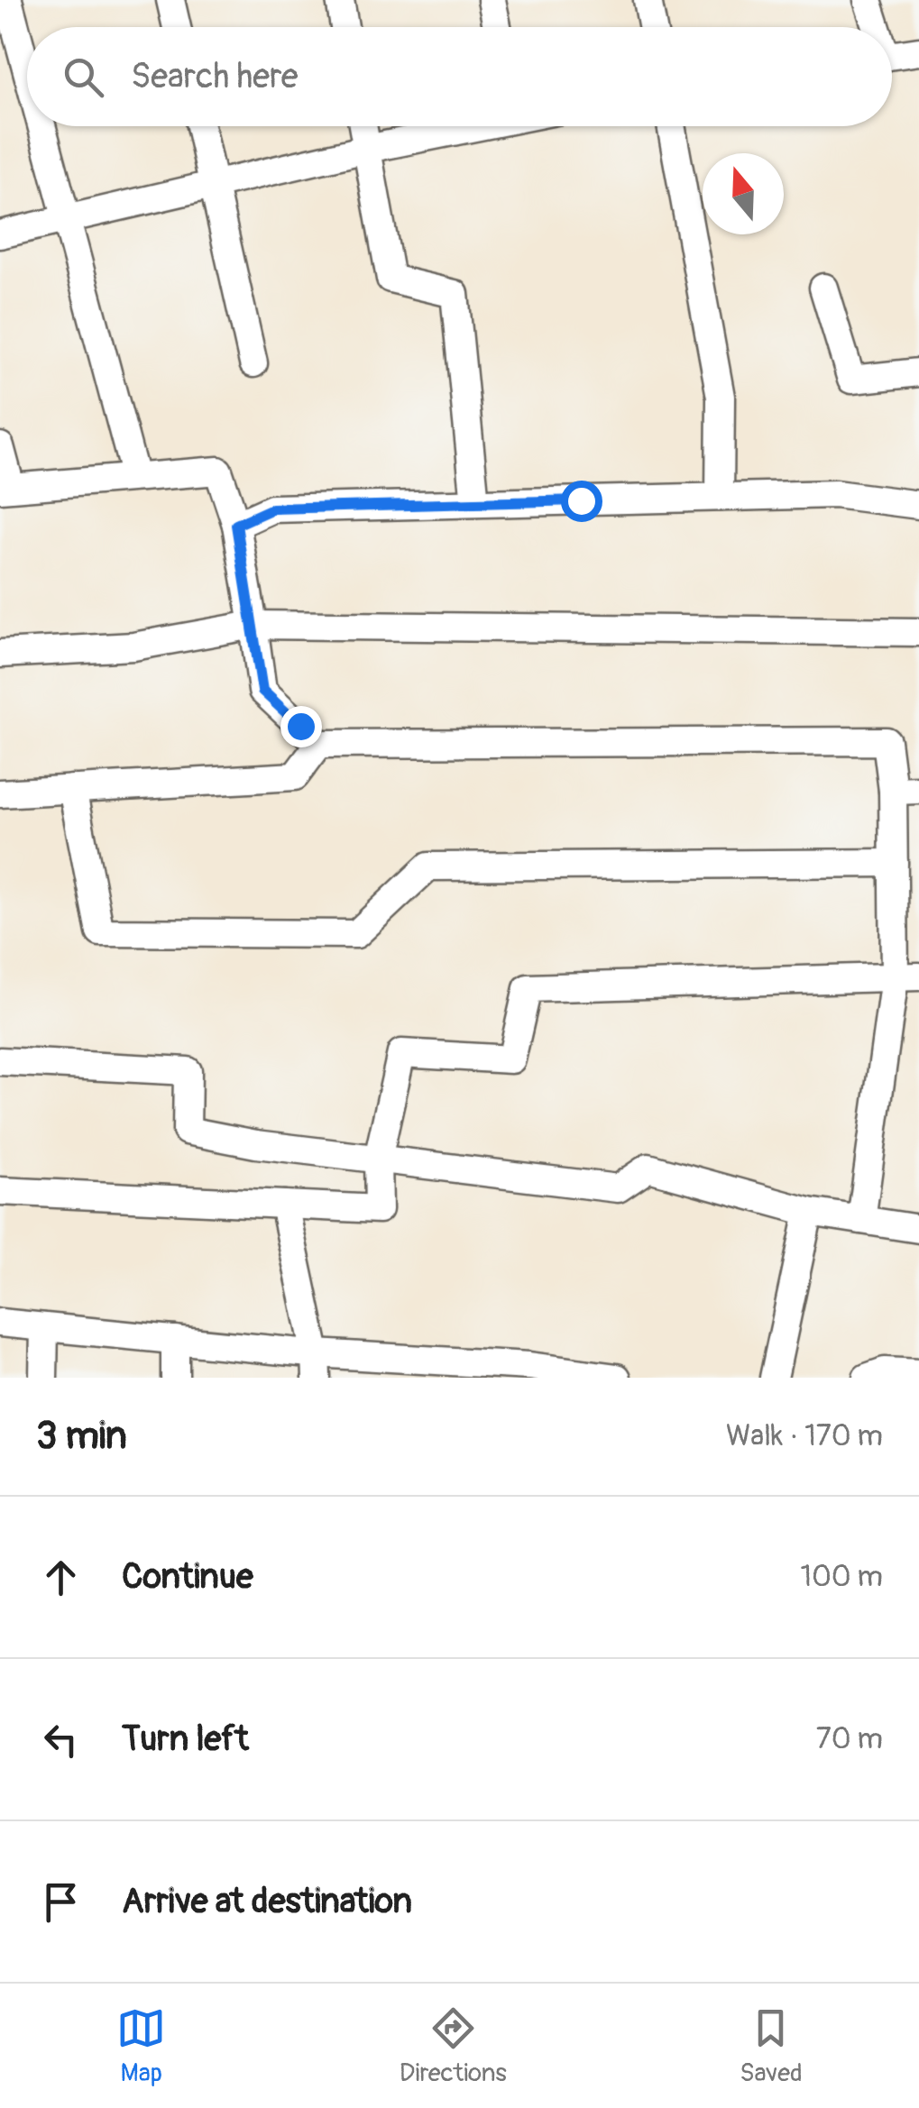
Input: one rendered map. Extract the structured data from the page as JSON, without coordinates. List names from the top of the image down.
{
  "north": "top",
  "page": {
    "search": "Search here",
    "heading": ["3 min", "Walk · 170 m"],
    "list": [
      ["Continue", "100 m"],
      ["Turn left", "70 m"],
      "Arrive at destination"
    ],
    "nav": ["Map", "Directions", "Saved"]
  }
}
